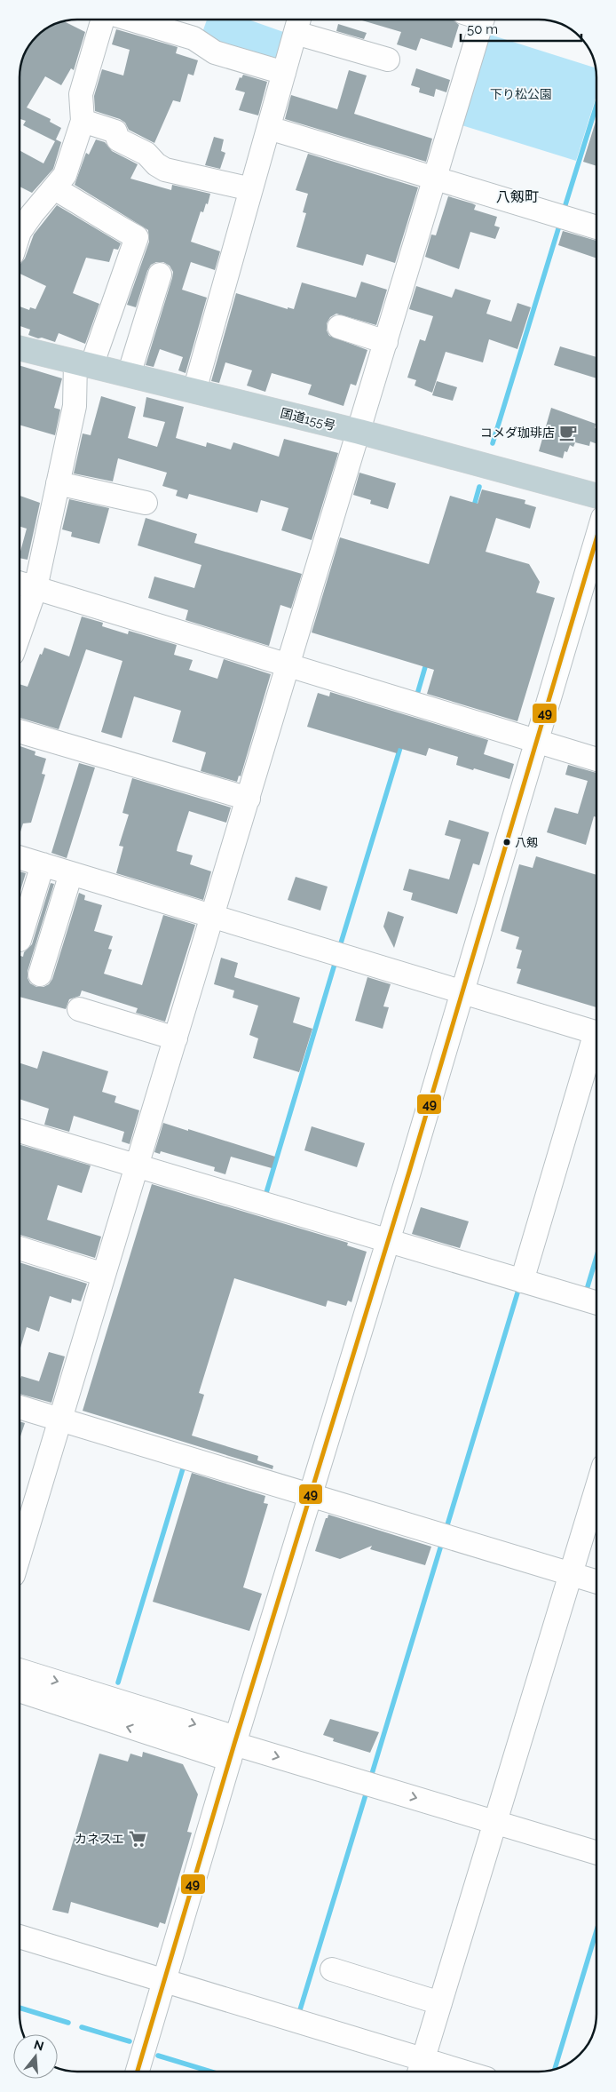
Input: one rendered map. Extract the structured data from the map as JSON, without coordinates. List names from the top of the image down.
{
  "streets": {
    "highway": ["国道155号"]
  },
  "districts": ["八剱町"],
  "parks": ["下り松公園"],
  "places": {
    "cafe": ["コメダ珈琲店"],
    "other": ["八剱"],
    "supermarket": ["カネスエ"]
  },
  "lines": ["transit line 49"],
  "scale_bar": "50 m",
  "north": "top"
}
